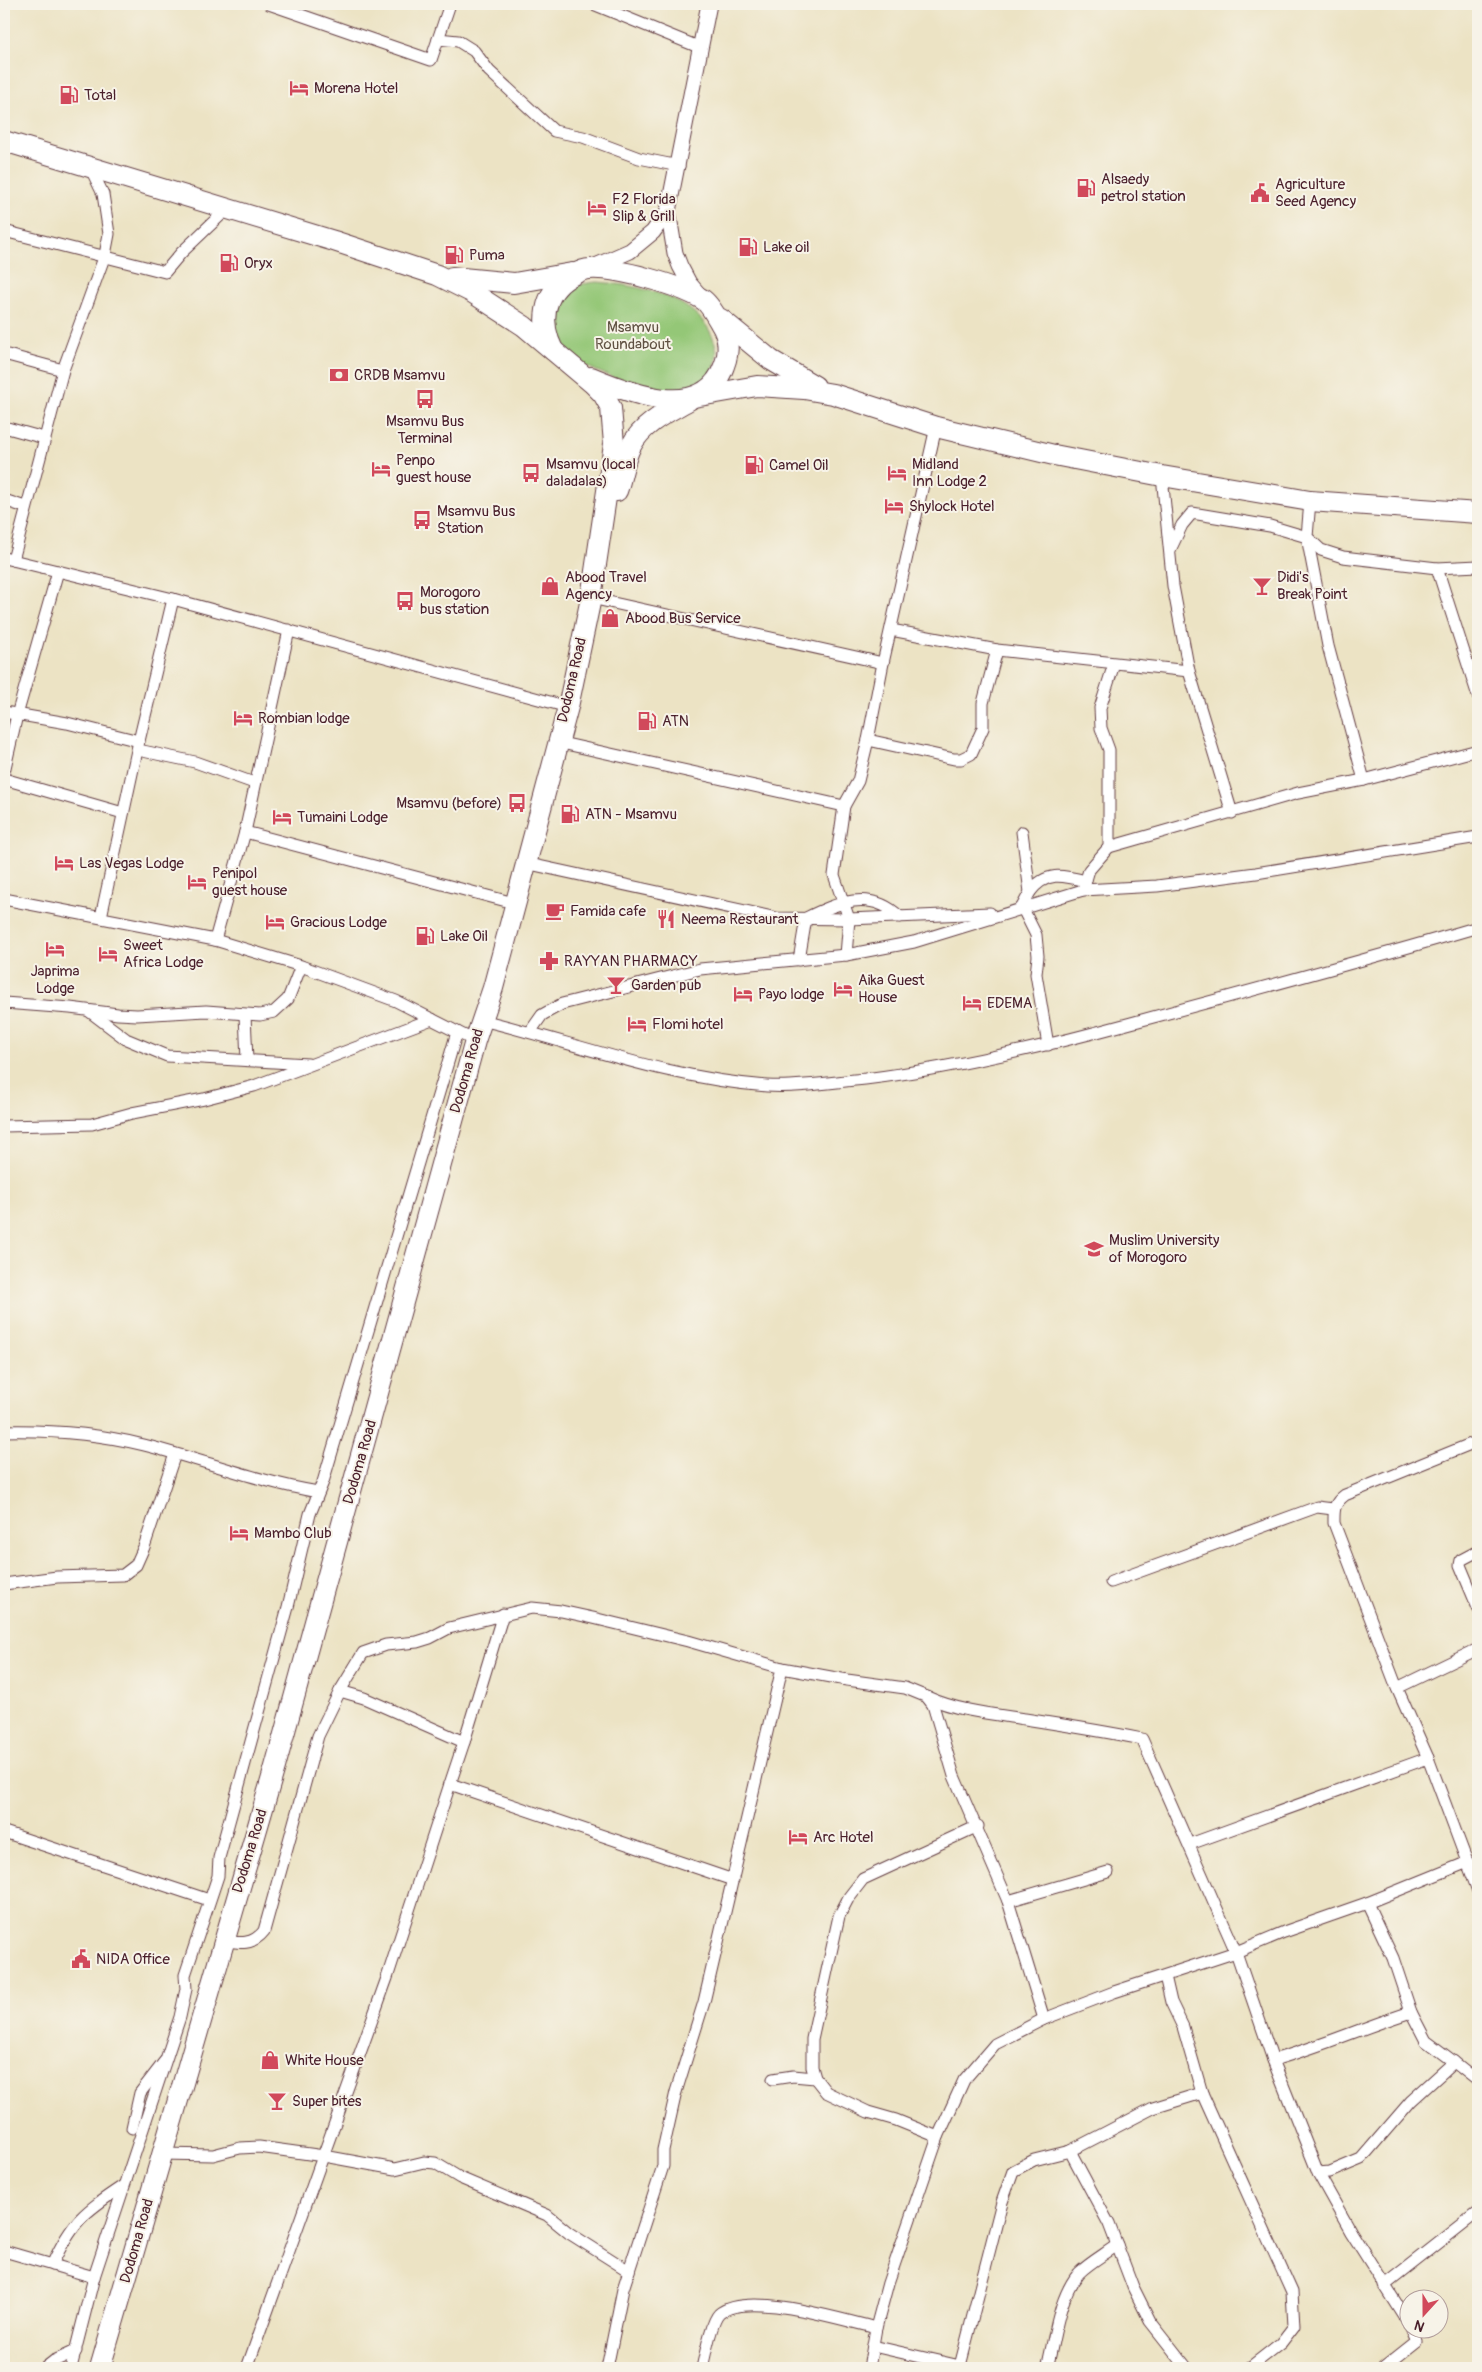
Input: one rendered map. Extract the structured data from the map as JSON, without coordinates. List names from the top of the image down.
{
  "streets": {
    "highway": ["Dodoma Road"]
  },
  "parks": ["Msamvu Roundabout"],
  "places": {
    "hotel": [
      "Morena Hotel",
      "F2 Florida Slip & Grill",
      "Penpo guest house",
      "Midland Inn Lodge 2",
      "Shylock Hotel",
      "Rombian lodge",
      "Tumaini Lodge",
      "Las Vegas Lodge",
      "Penipol guest house",
      "Gracious Lodge",
      "Japrima Lodge",
      "Sweet Africa Lodge",
      "Aika Guest House",
      "Payo lodge",
      "EDEMA",
      "Flomi hotel",
      "Mambo Club",
      "Arc Hotel"
    ],
    "fuel station": [
      "Total",
      "Alsaedy petrol station",
      "Lake oil",
      "Puma",
      "Oryx",
      "Camel Oil",
      "ATN",
      "ATN - Msamvu",
      "Lake Oil"
    ],
    "public building": ["Agriculture Seed Agency", "NIDA Office"],
    "bank": ["CRDB Msamvu"],
    "bus stop": [
      "Msamvu Bus Terminal",
      "Msamvu (local daladalas)",
      "Msamvu Bus Station",
      "Morogoro bus station",
      "Msamvu (before)"
    ],
    "shop": ["Abood Travel Agency", "Abood Bus Service", "White House"],
    "bar": ["Didi's Break Point", "Garden pub", "Super bites"],
    "cafe": ["Famida cafe"],
    "restaurant": ["Neema Restaurant"],
    "pharmacy": ["RAYYAN PHARMACY"],
    "school or university": ["Muslim University of Morogoro"]
  },
  "north": "bottom"
}
